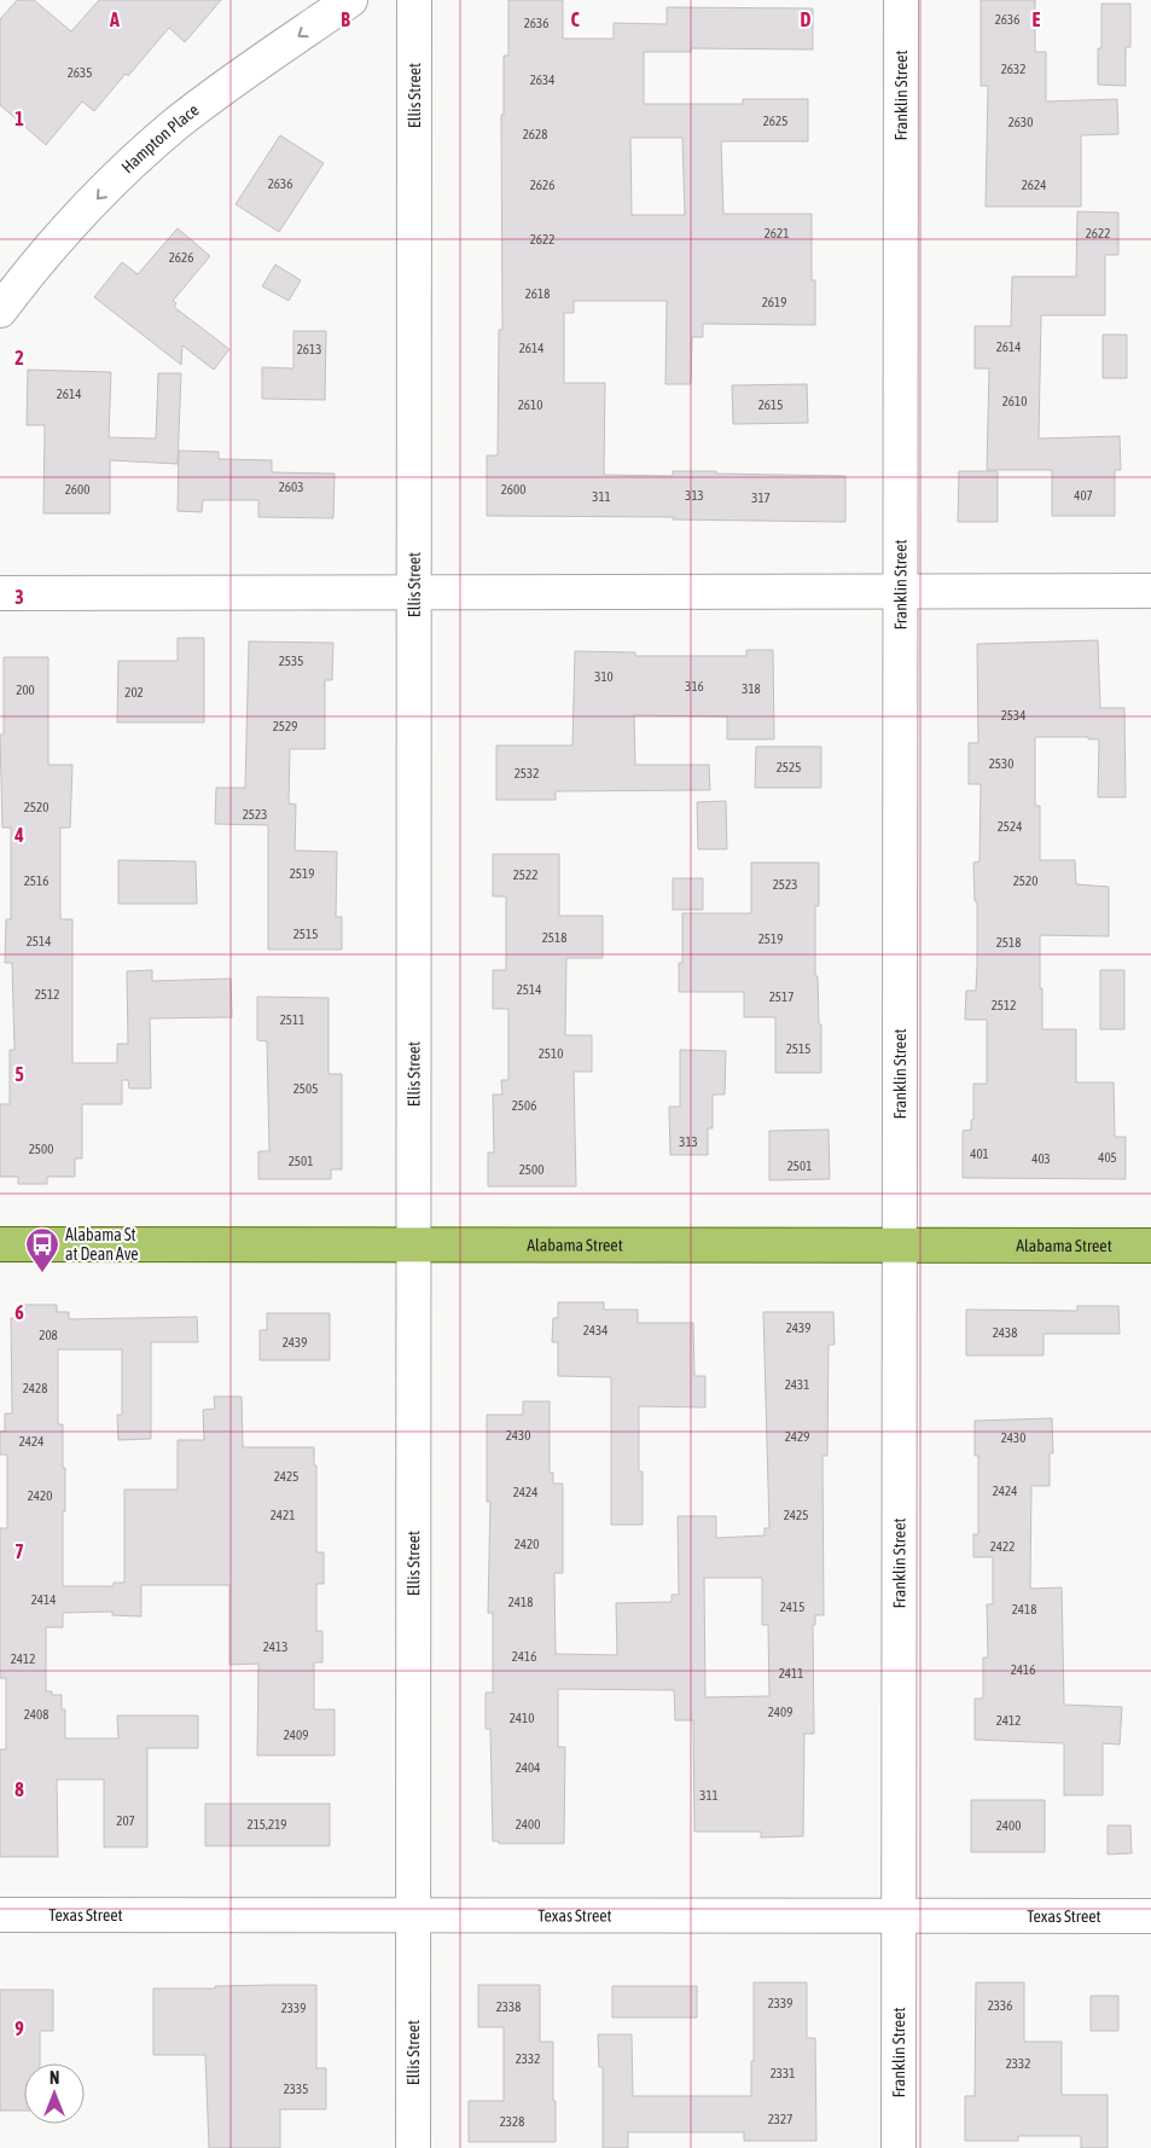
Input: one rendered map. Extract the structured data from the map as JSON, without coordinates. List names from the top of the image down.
{
  "streets": {
    "main road": ["Alabama Street"],
    "street": [
      "Ellis Street",
      "Franklin Street",
      "Hampton Place",
      "Texas Street"
    ]
  },
  "crossings": [
    ["Ellis Street", "Alabama Street"],
    ["Ellis Street", "Texas Street"],
    ["Franklin Street", "Alabama Street"],
    ["Franklin Street", "Texas Street"]
  ],
  "one_way": ["Hampton Place"],
  "places": {
    "bus stop": ["Alabama St at Dean Ave"]
  },
  "house_numbers": [
    "2636",
    "2636",
    "2632",
    "2635",
    "2634",
    "2625",
    "2630",
    "2628",
    "2636",
    "2626",
    "2624",
    "2621",
    "2622",
    "2622",
    "2626",
    "2618",
    "2619",
    "2614",
    "2614",
    "2613",
    "2614",
    "2610",
    "2610",
    "2615",
    "2603",
    "2600",
    "2600",
    "313",
    "407",
    "311",
    "317",
    "2535",
    "310",
    "316",
    "318",
    "200",
    "202",
    "2534",
    "2529",
    "2530",
    "2525",
    "2532",
    "2520",
    "2523",
    "2524",
    "2519",
    "2522",
    "2516",
    "2520",
    "2523",
    "2515",
    "2518",
    "2519",
    "2514",
    "2518",
    "2514",
    "2512",
    "2517",
    "2512",
    "2511",
    "2515",
    "2510",
    "2505",
    "2506",
    "313",
    "2500",
    "401",
    "405",
    "403",
    "2501",
    "2501",
    "2500",
    "2439",
    "2434",
    "2438",
    "208",
    "2439",
    "2431",
    "2428",
    "2430",
    "2429",
    "2430",
    "2424",
    "2425",
    "2424",
    "2424",
    "2420",
    "2421",
    "2425",
    "2420",
    "2422",
    "2414",
    "2418",
    "2415",
    "2418",
    "2413",
    "2416",
    "2412",
    "2416",
    "2411",
    "2409",
    "2408",
    "2410",
    "2412",
    "2409",
    "2404",
    "311",
    "207",
    "215,219",
    "2400",
    "2400",
    "2339",
    "2336",
    "2338",
    "2339",
    "2332",
    "2332",
    "2331",
    "2335",
    "2327",
    "2328"
  ],
  "north": "top",
  "grid": {
    "columns": [
      "A",
      "B",
      "C",
      "D",
      "E"
    ],
    "rows": [
      "1",
      "2",
      "3",
      "4",
      "5",
      "6",
      "7",
      "8",
      "9"
    ]
  }
}
